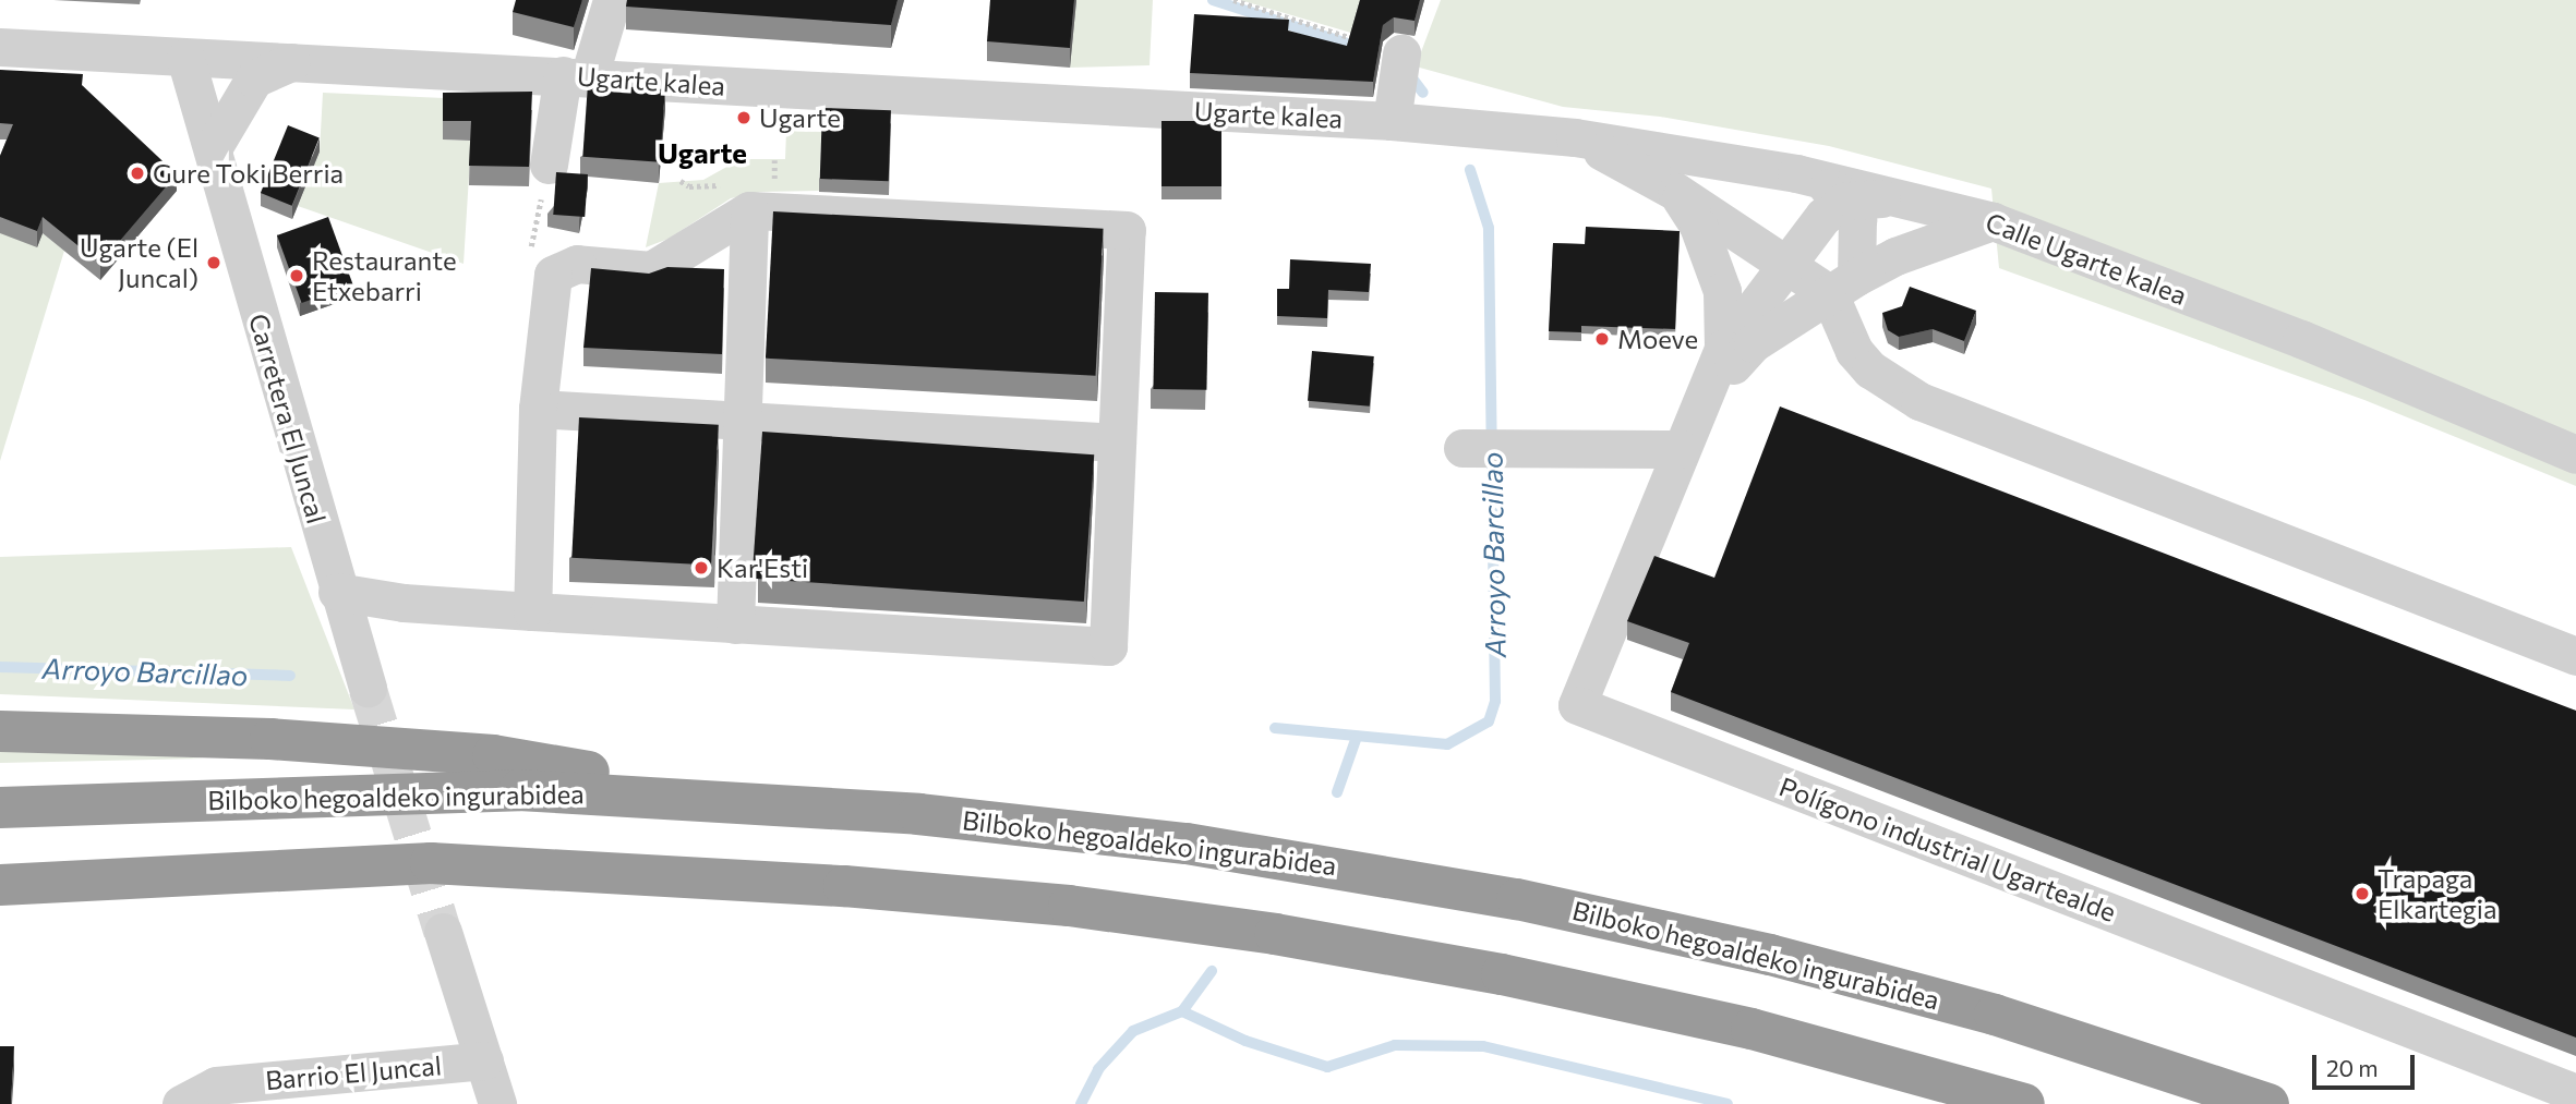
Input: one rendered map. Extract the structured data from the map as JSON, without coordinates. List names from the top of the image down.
{
  "streets": {
    "highway": ["Bilboko hegoaldeko ingurabidea"],
    "street": [
      "Ugarte kalea",
      "Calle Ugarte kalea",
      "Carretera El Juncal",
      "Polígono industrial Ugartealde",
      "Barrio El Juncal"
    ]
  },
  "crossings": [
    ["Ugarte kalea", "Calle Ugarte kalea"],
    ["Ugarte kalea", "Carretera El Juncal"],
    ["Calle Ugarte kalea", "Polígono industrial Ugartealde"]
  ],
  "districts": ["Ugarte"],
  "water": ["Arroyo Barcillao"],
  "places": [
    "Ugarte",
    "Gure Toki Berria",
    "Ugarte (El Juncal)",
    "Restaurante Etxebarri",
    "Moeve",
    "Kar'Esti",
    "Trapaga Elkartegia"
  ],
  "scale_bar": "20 m"
}
